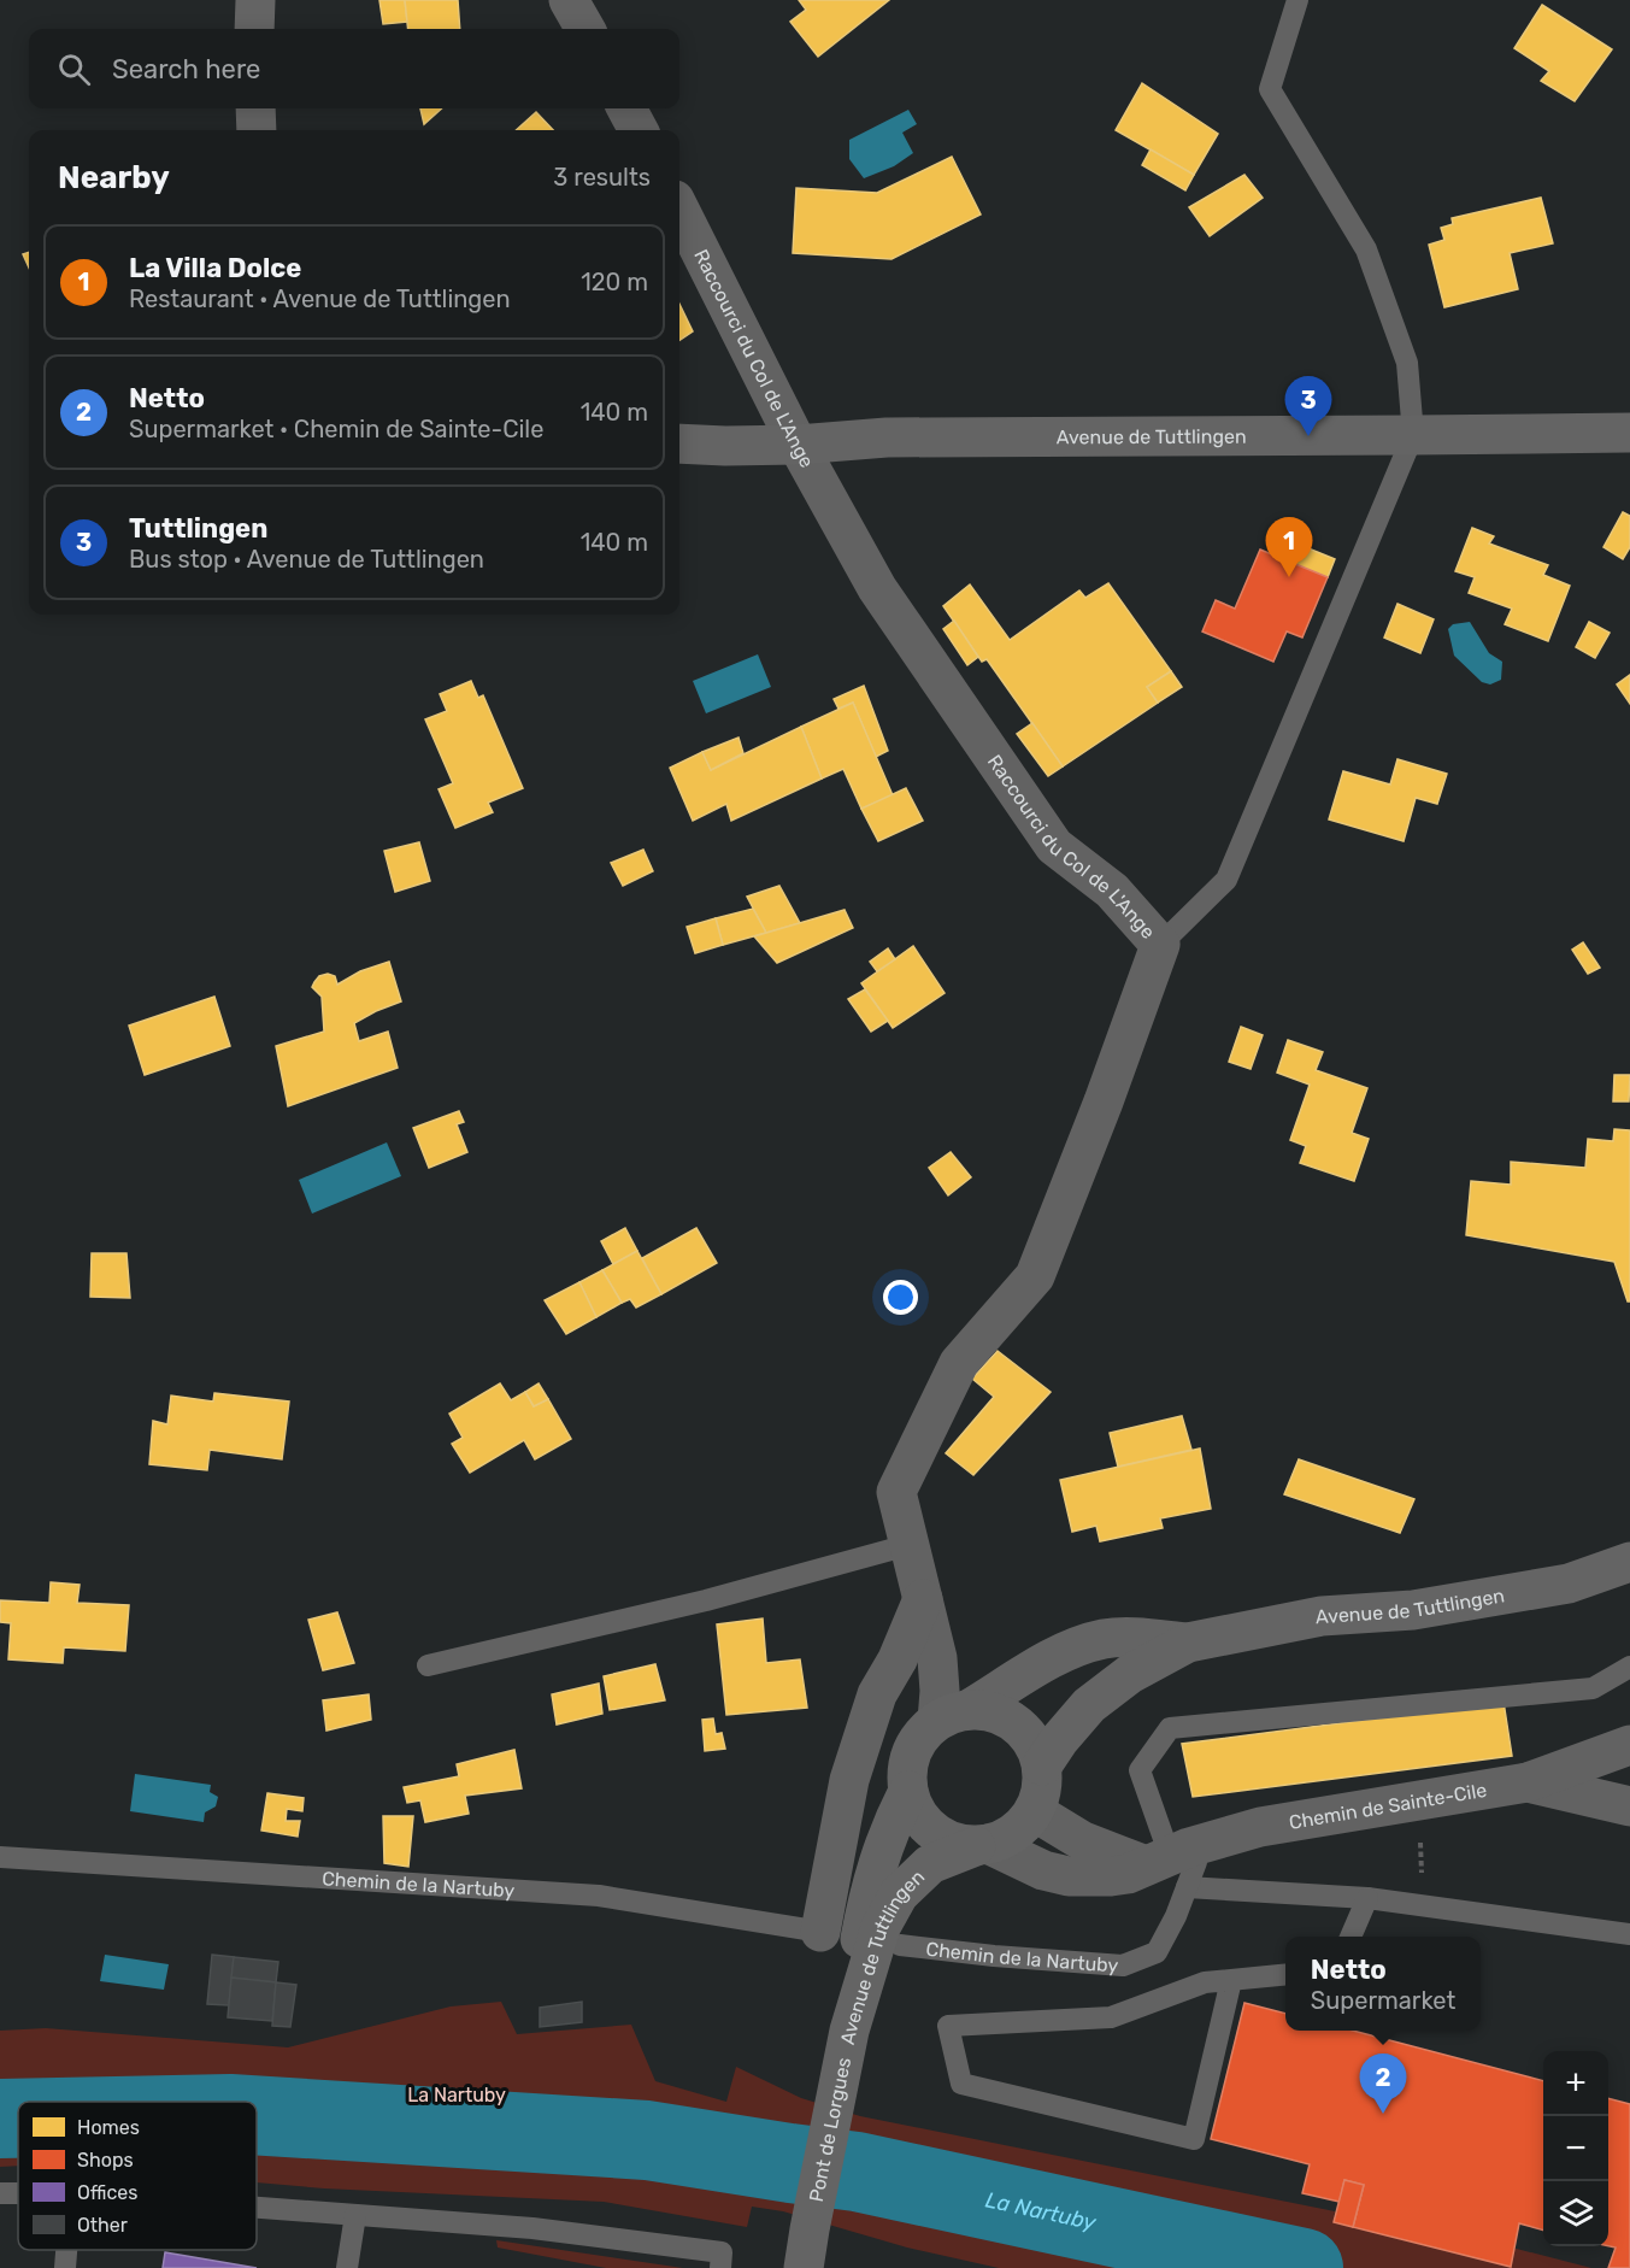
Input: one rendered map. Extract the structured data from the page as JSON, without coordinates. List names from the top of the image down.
{
  "streets": {
    "main road": ["Avenue de Tuttlingen", "Pont de Lorgues"],
    "street": ["Raccourci du Col de L'Ange", "Chemin de Sainte-Cile"],
    "lane": ["Chemin de la Nartuby"]
  },
  "crossings": [
    ["Raccourci du Col de L'Ange", "Avenue de Tuttlingen"],
    ["Raccourci du Col de L'Ange", "Chemin de Sainte-Cile"],
    ["Avenue de Tuttlingen", "Chemin de Sainte-Cile"],
    ["Avenue de Tuttlingen", "Pont de Lorgues"],
    ["Chemin de Sainte-Cile", "Chemin de la Nartuby"]
  ],
  "water": ["La Nartuby"],
  "parks": ["La Nartuby"],
  "legend": [
    "Homes",
    "Shops",
    "Offices",
    "Other"
  ],
  "page": {
    "search": "Search here",
    "heading": ["Nearby", "3 results"],
    "list": [
      {
        "mark": "1",
        "name": "La Villa Dolce",
        "note": "Restaurant · Avenue de Tuttlingen",
        "value": "120 m"
      },
      {
        "mark": "2",
        "name": "Netto",
        "note": "Supermarket · Chemin de Sainte-Cile",
        "value": "140 m"
      },
      {
        "mark": "3",
        "name": "Tuttlingen",
        "note": "Bus stop · Avenue de Tuttlingen",
        "value": "140 m"
      }
    ],
    "pins": ["3", "1", "2"],
    "popup": ["Netto", "Supermarket"],
    "map_buttons": ["+", "−"]
  }
}
